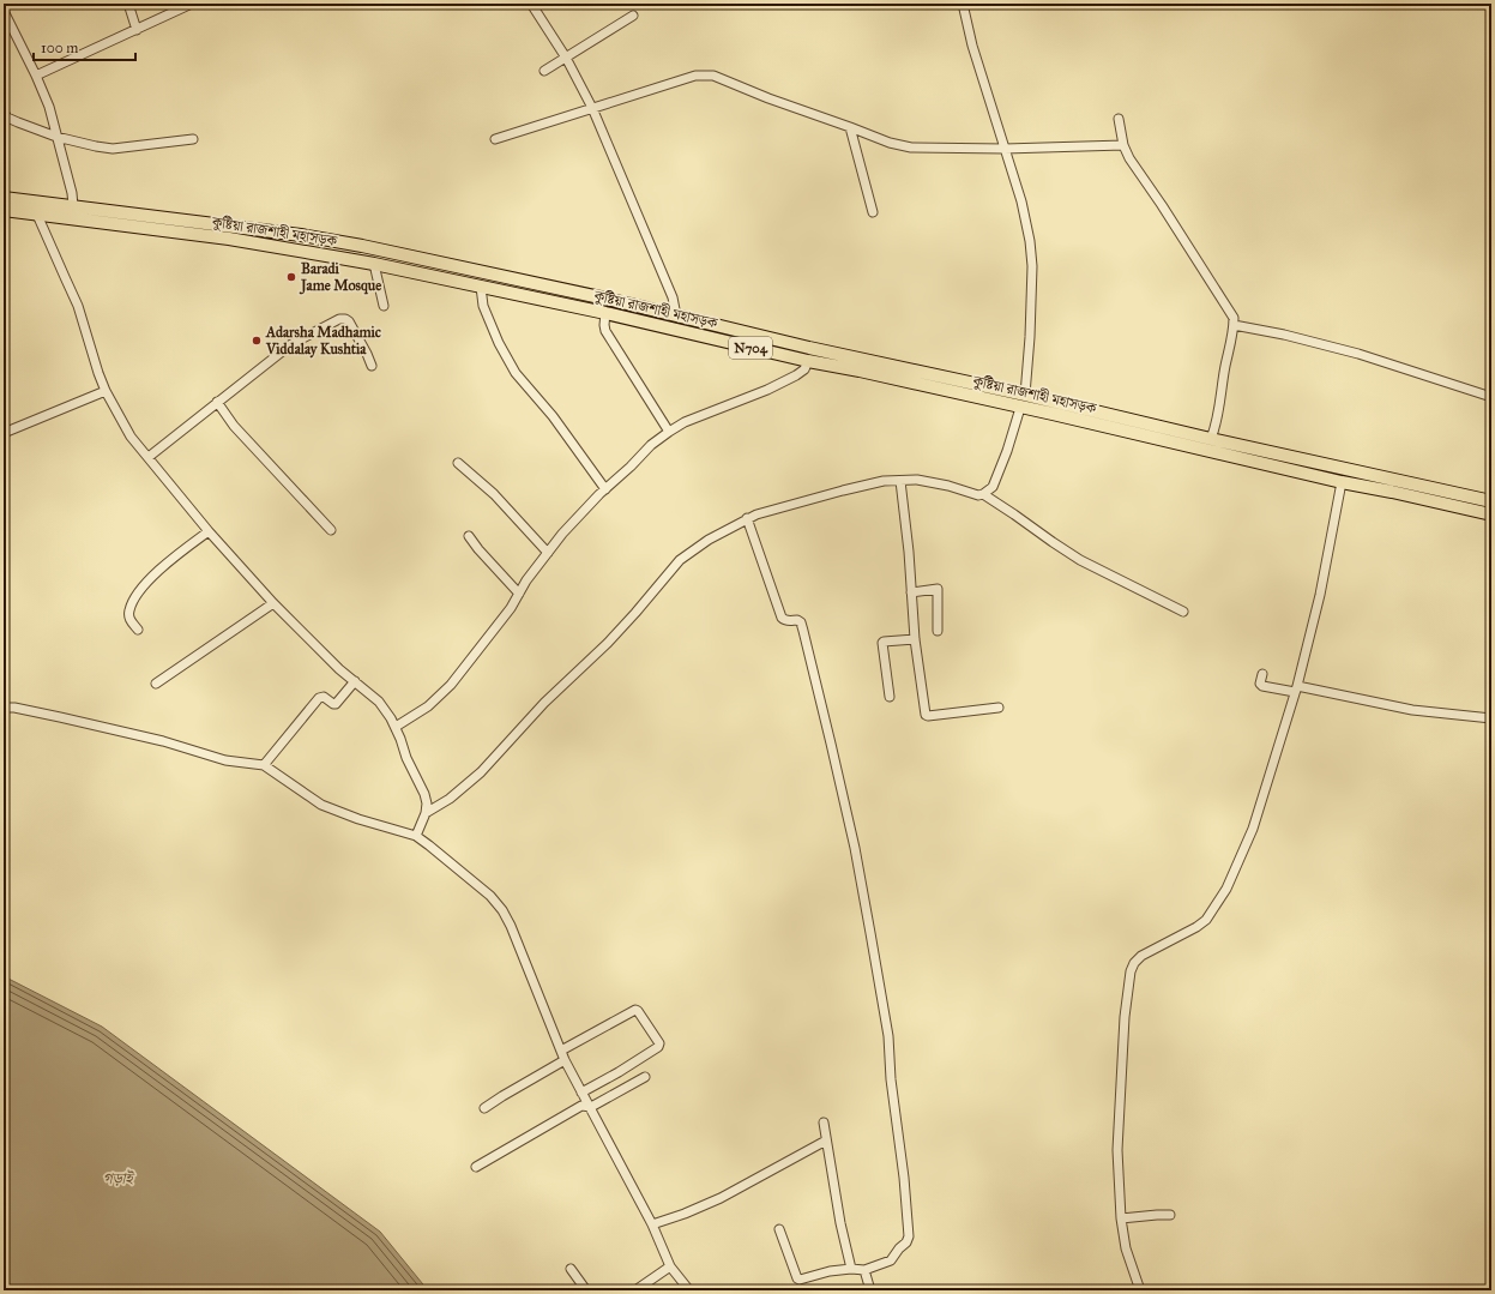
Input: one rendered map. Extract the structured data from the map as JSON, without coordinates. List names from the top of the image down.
{
  "streets": {
    "highway": ["কুষ্টিয়া রাজশাহী মহাসড়ক", "N704"]
  },
  "water": ["গড়াই"],
  "places": ["Baradi Jame Mosque", "Adarsha Madhamic Viddalay Kushtia"],
  "scale_bar": "100 m"
}
